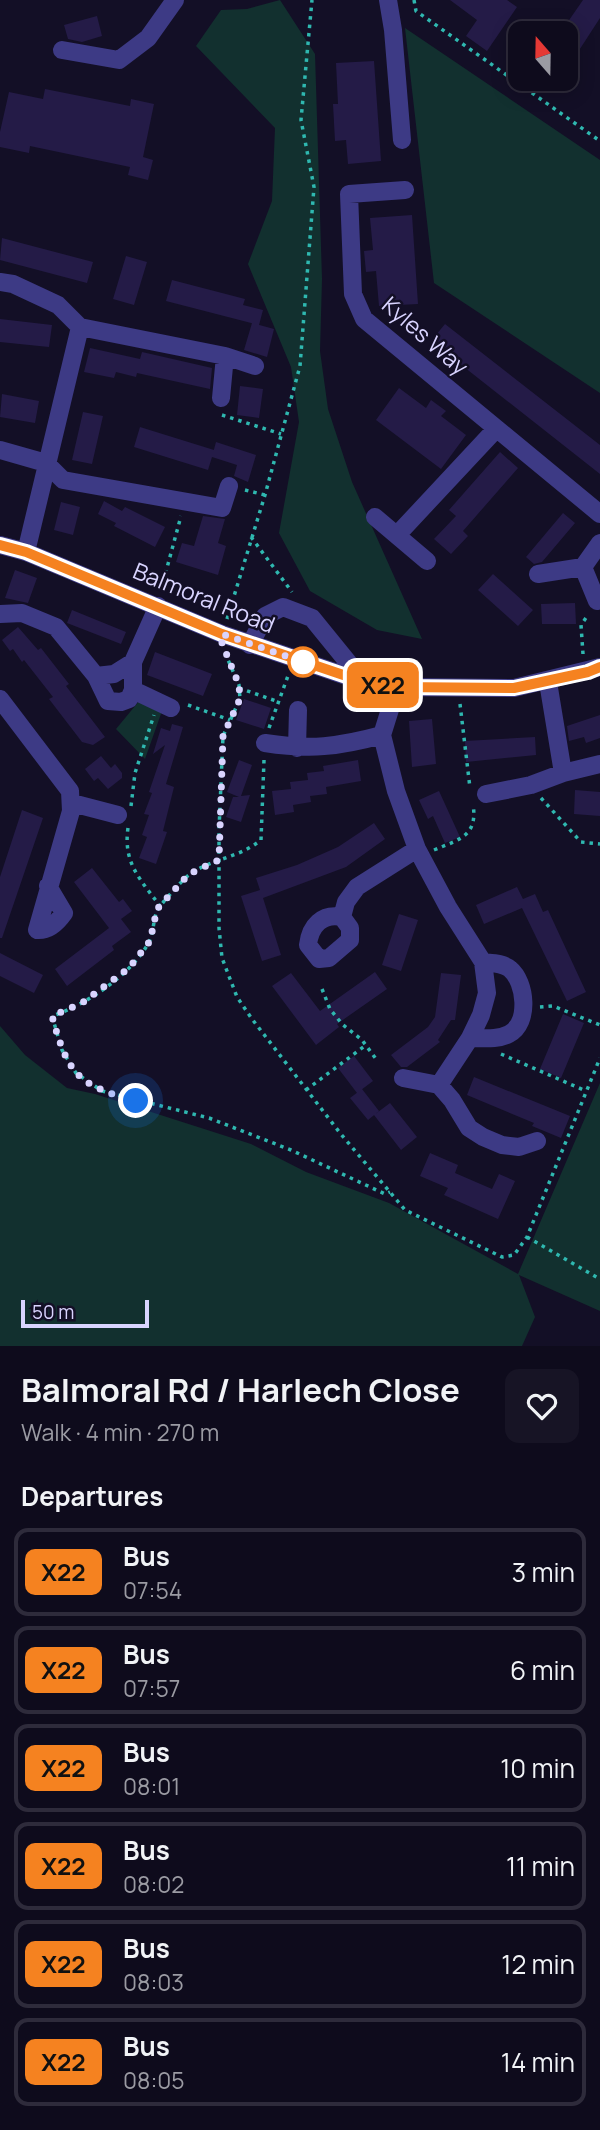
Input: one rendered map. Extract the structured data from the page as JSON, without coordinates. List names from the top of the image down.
{
  "streets": {
    "street": ["Kyles Way", "Balmoral Road"]
  },
  "lines": ["bus line X22"],
  "scale_bar": "50 m",
  "north": "top",
  "page": {
    "on_map": "X22",
    "scale": "50 m",
    "heading": [
      ["Balmoral Rd / Harlech Close", "Walk · 4 min · 270 m"],
      "Departures"
    ],
    "list": [
      {
        "mark": "X22",
        "name": "Bus",
        "note": "07:54",
        "value": "3 min"
      },
      {
        "mark": "X22",
        "name": "Bus",
        "note": "07:57",
        "value": "6 min"
      },
      {
        "mark": "X22",
        "name": "Bus",
        "note": "08:01",
        "value": "10 min"
      },
      {
        "mark": "X22",
        "name": "Bus",
        "note": "08:02",
        "value": "11 min"
      },
      {
        "mark": "X22",
        "name": "Bus",
        "note": "08:03",
        "value": "12 min"
      },
      {
        "mark": "X22",
        "name": "Bus",
        "note": "08:05",
        "value": "14 min"
      }
    ]
  }
}
